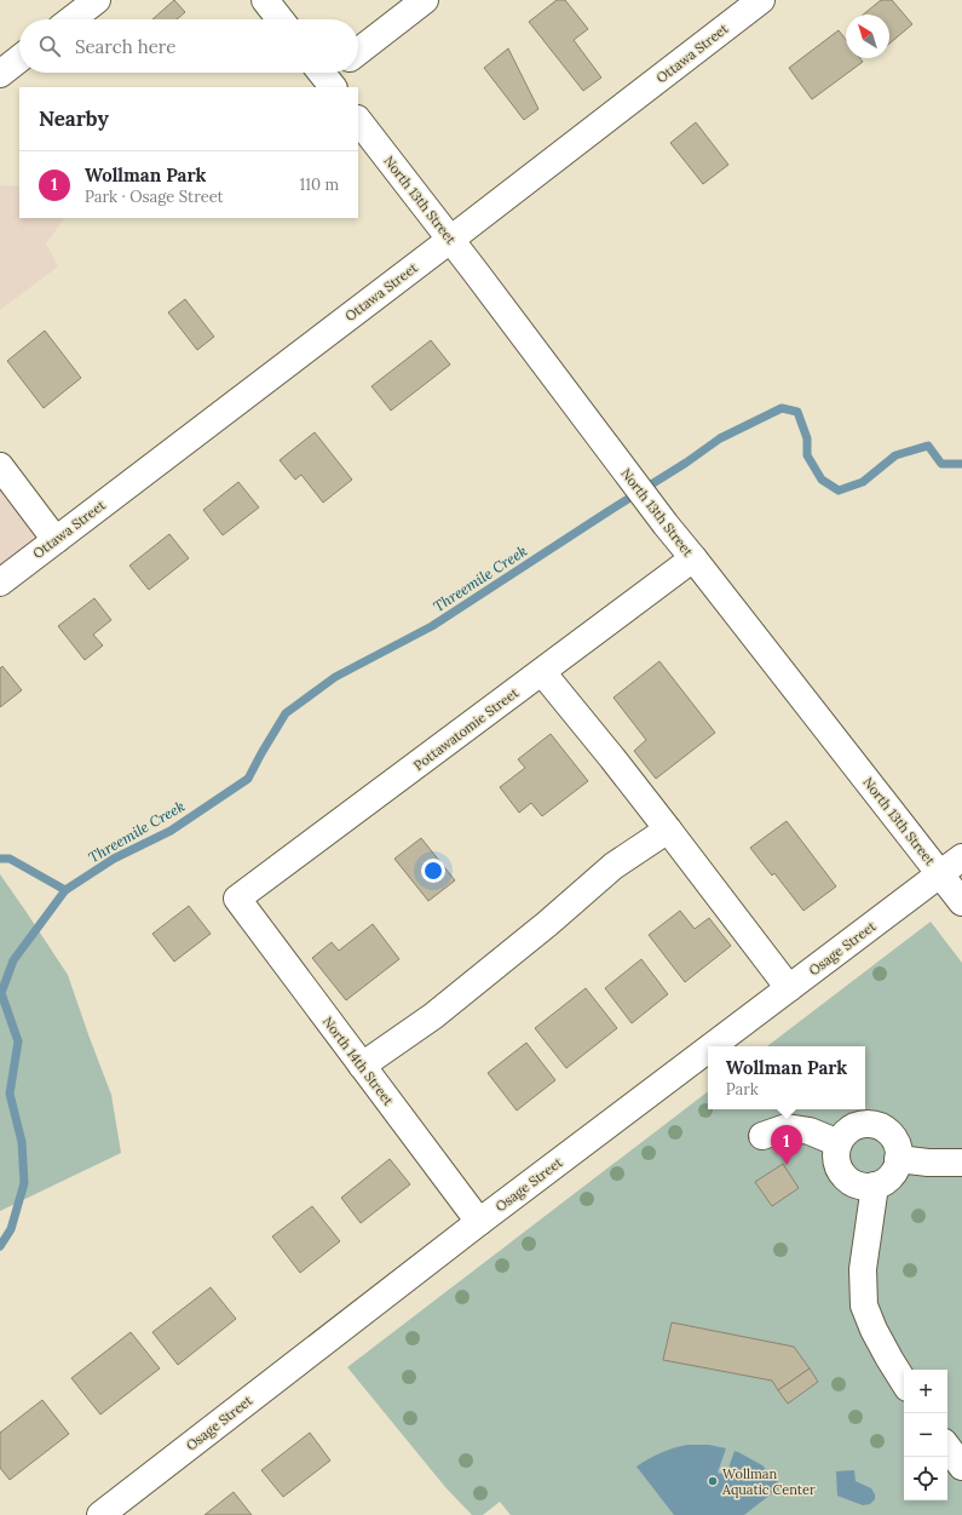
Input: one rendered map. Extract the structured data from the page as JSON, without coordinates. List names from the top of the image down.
{
  "streets": {
    "street": [
      "Ottawa Street",
      "North 13th Street",
      "Pottawatomie Street",
      "Osage Street",
      "North 14th Street"
    ]
  },
  "crossings": [
    ["Ottawa Street", "North 13th Street"],
    ["North 13th Street", "Pottawatomie Street"],
    ["North 13th Street", "Osage Street"],
    ["Pottawatomie Street", "North 14th Street"],
    ["Osage Street", "North 14th Street"]
  ],
  "water": ["Threemile Creek"],
  "places": ["Wollman Aquatic Center"],
  "north": "top left",
  "page": {
    "search": "Search here",
    "heading": "Nearby",
    "list": [
      {
        "mark": "1",
        "name": "Wollman Park",
        "note": "Park · Osage Street",
        "value": "110 m"
      }
    ],
    "popup": ["Wollman Park", "Park"],
    "pins": "1",
    "map_buttons": ["+", "−"]
  }
}
